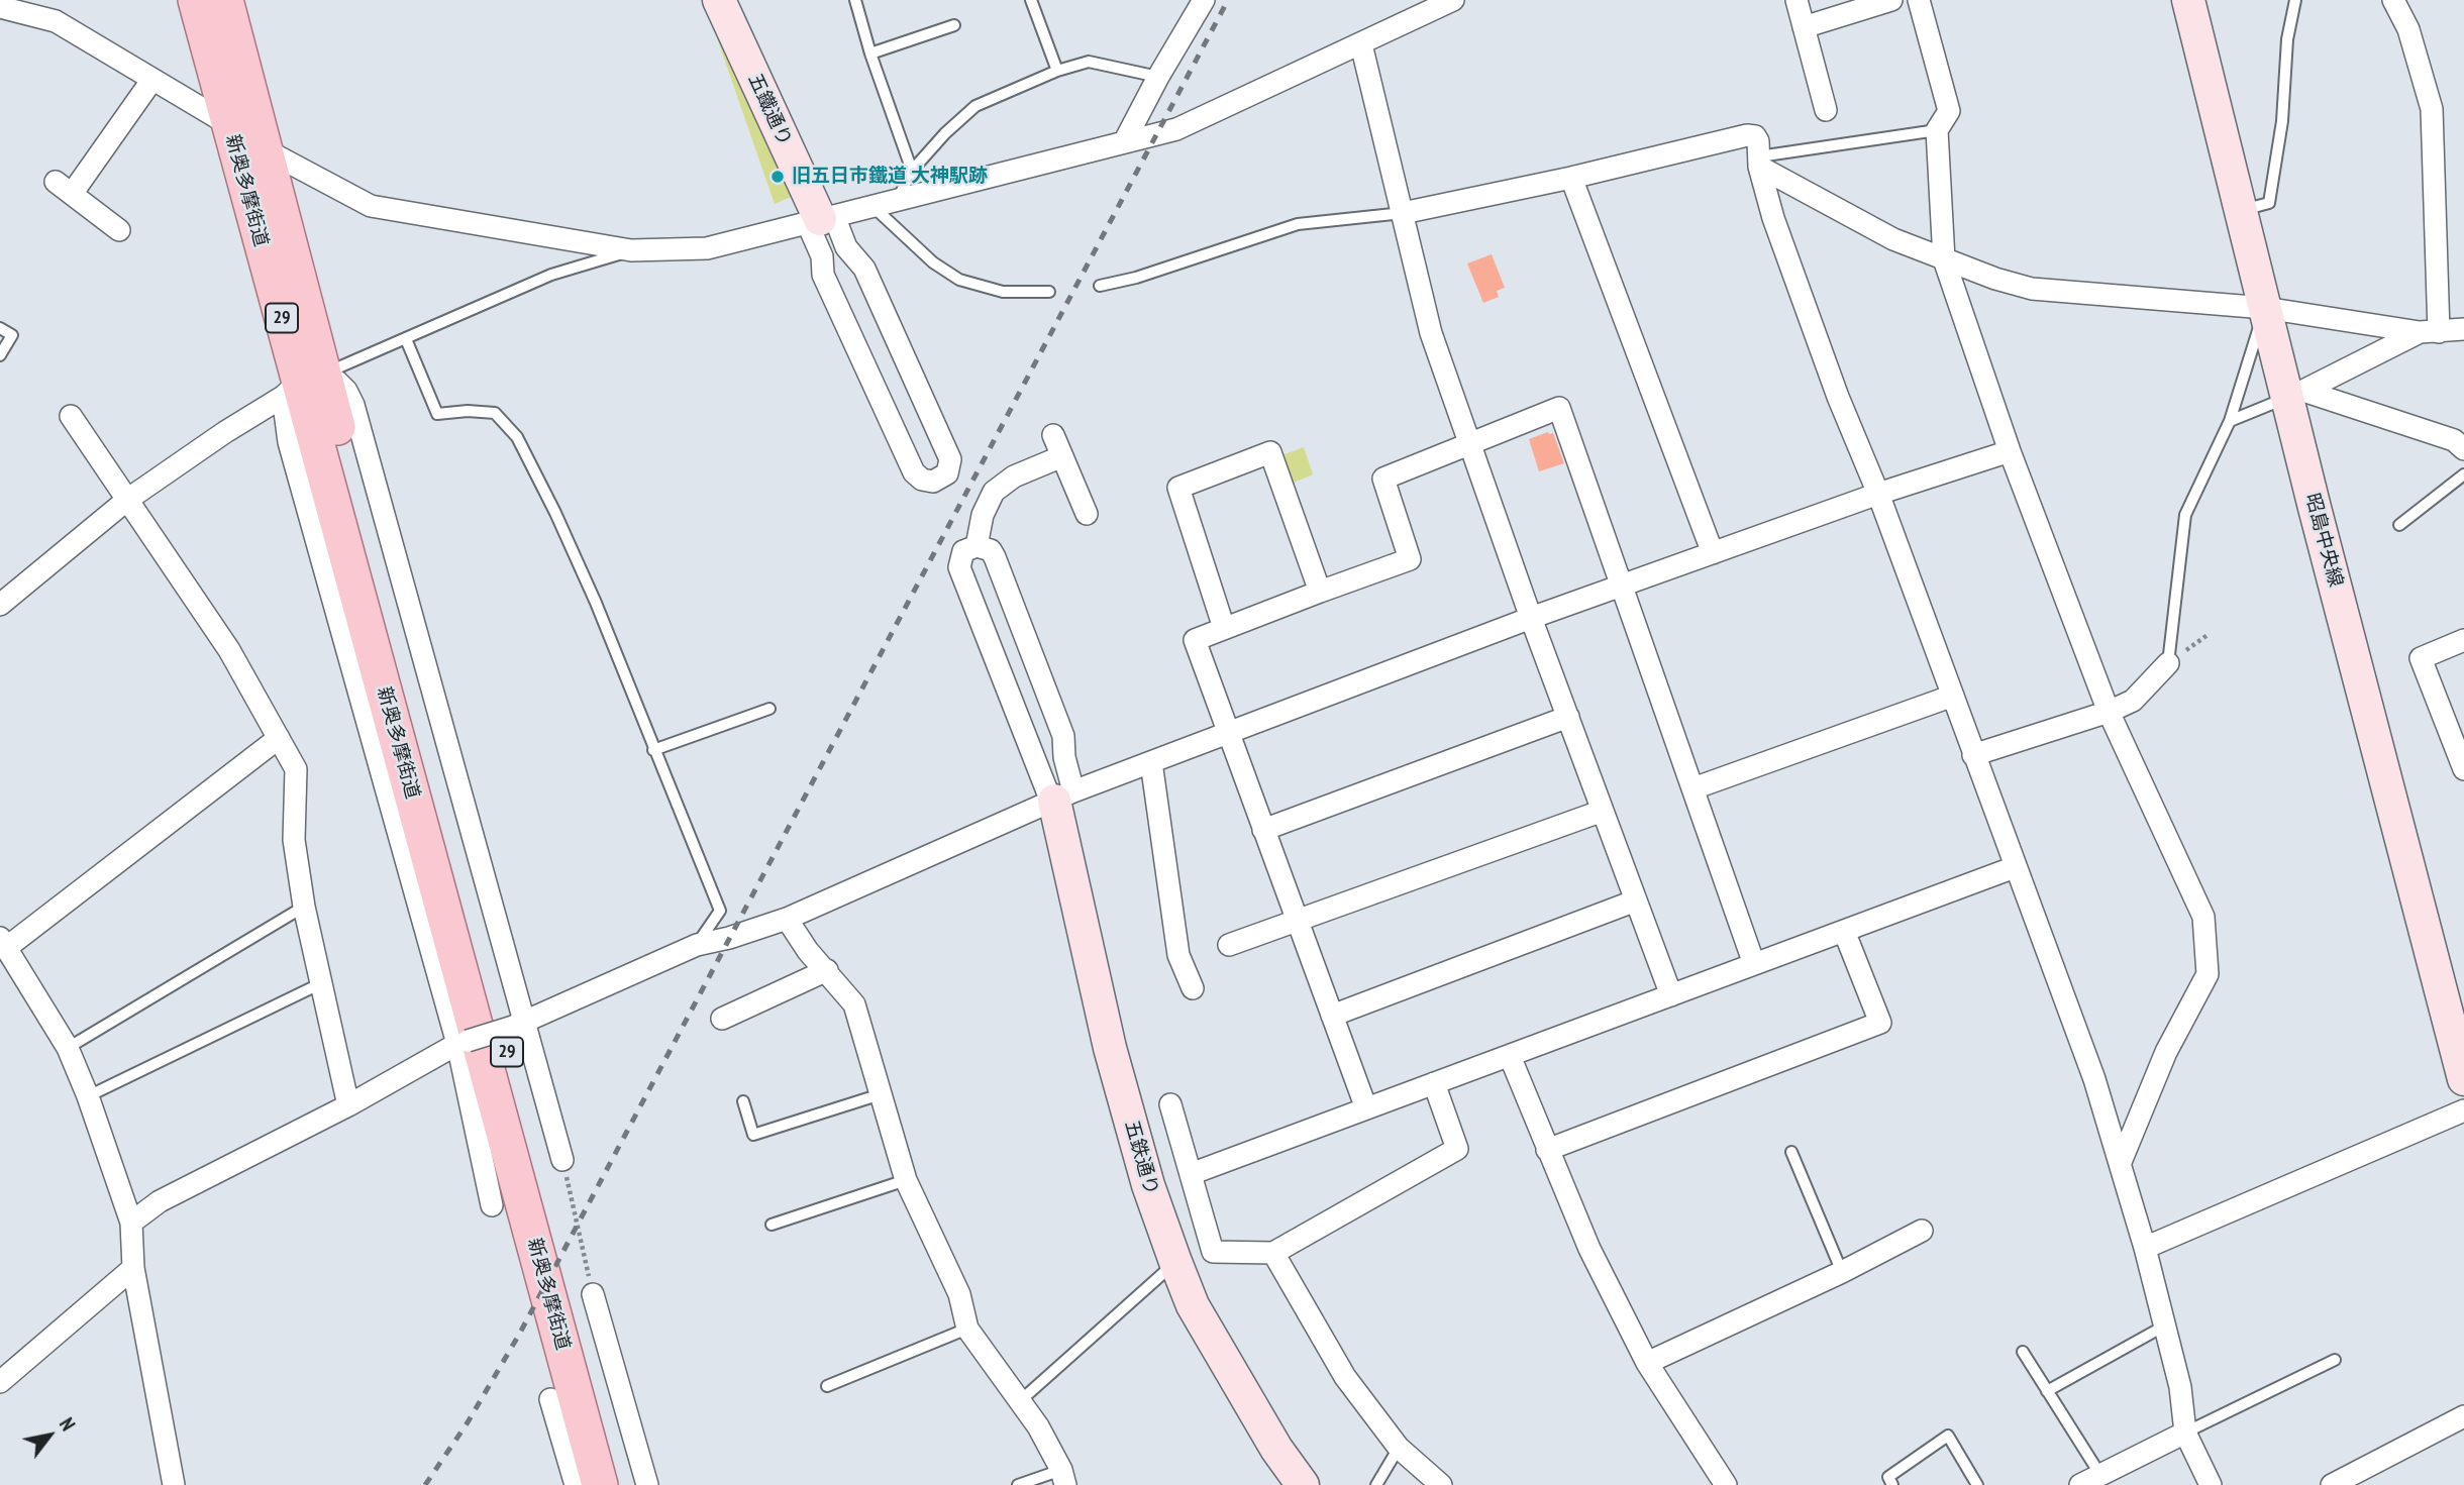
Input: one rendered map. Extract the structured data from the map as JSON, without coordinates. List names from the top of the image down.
{
  "streets": {
    "main road": ["新奥多摩街道", "29"],
    "street": ["五鐵通り", "昭島中央線", "五鉄通り"]
  },
  "places": ["旧五日市鐵道 大神駅跡"],
  "north": "top right"
}
